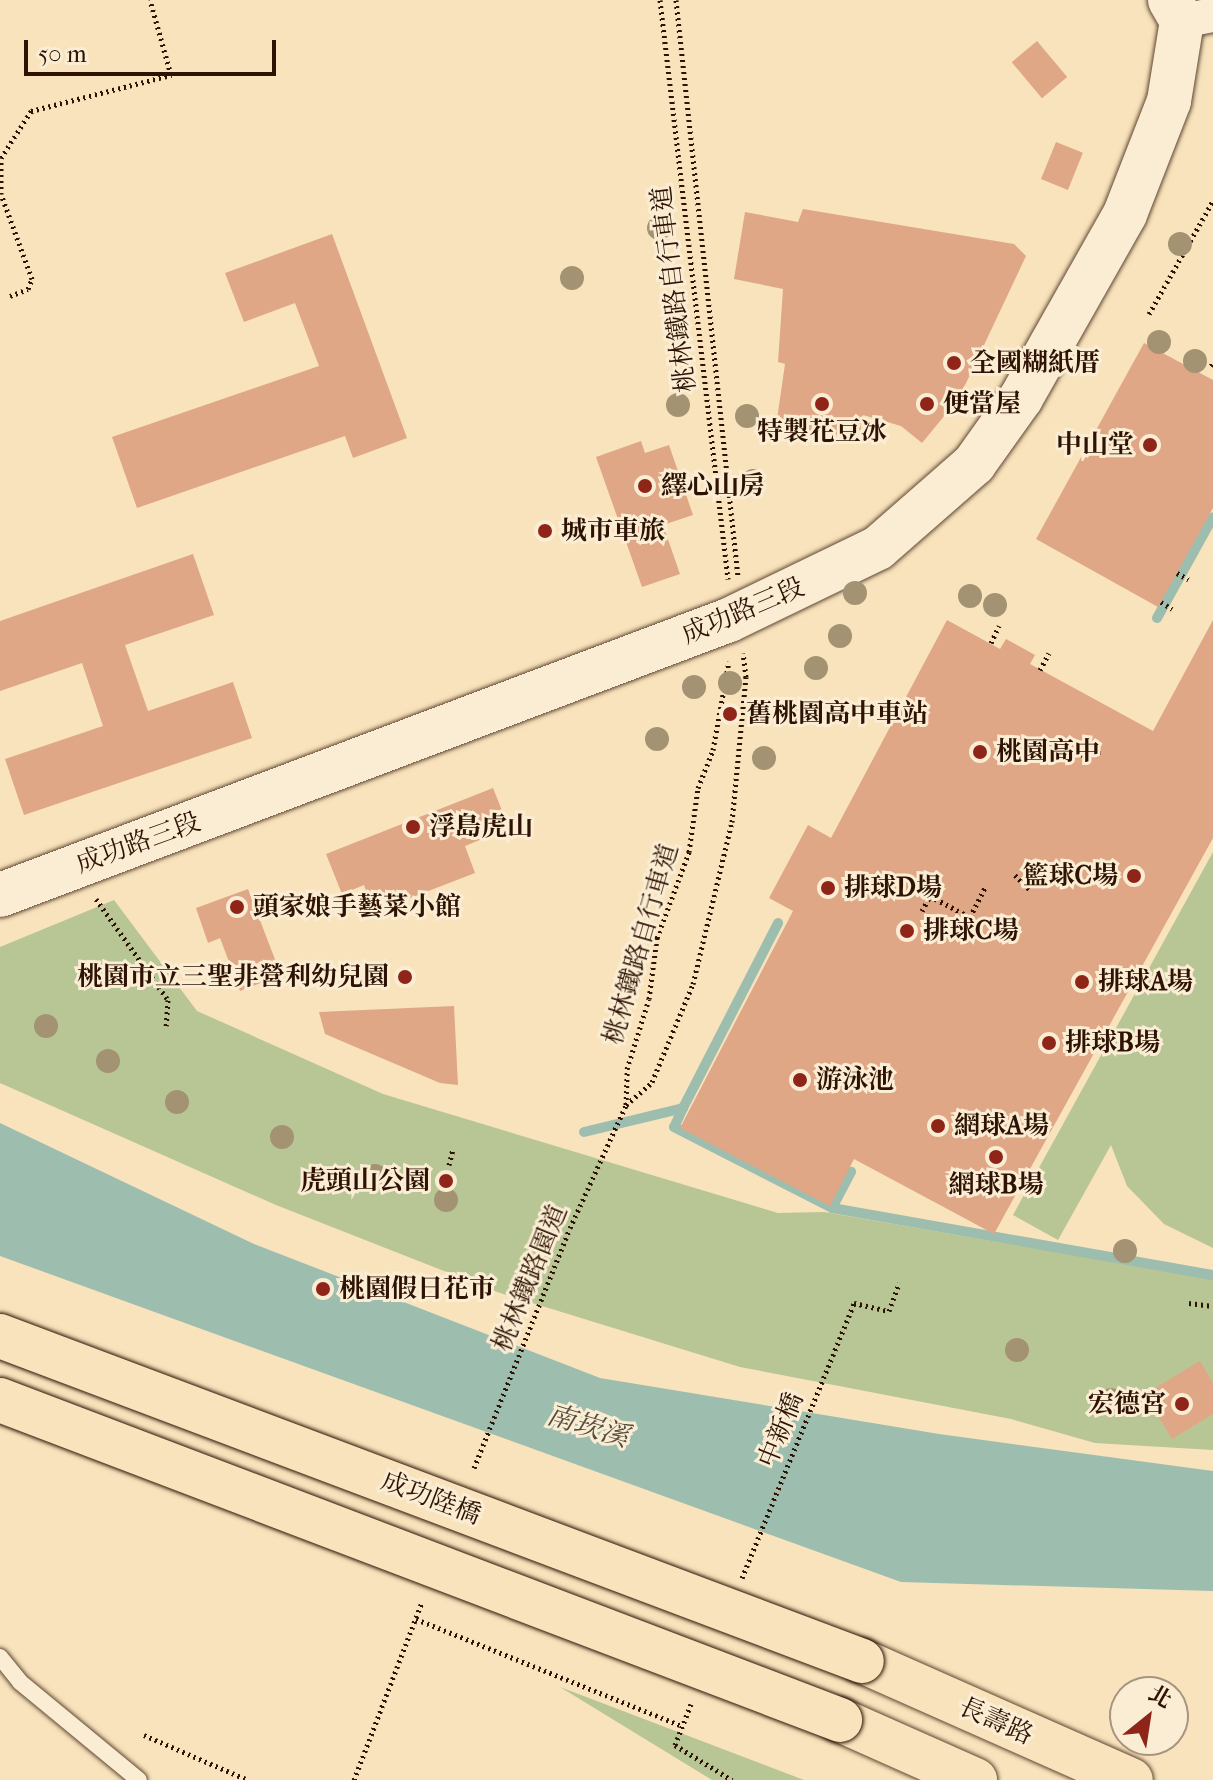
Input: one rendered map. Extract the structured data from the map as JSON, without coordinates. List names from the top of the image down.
{
  "streets": {
    "main road": ["成功陸橋", "長壽路"],
    "street": ["成功路三段"],
    "path": ["桃林鐵路自行車道", "桃林鐵路園道", "中新橋"]
  },
  "crossings": [
    ["桃林鐵路自行車道", "桃林鐵路園道"],
    ["成功陸橋", "長壽路"]
  ],
  "water": ["南崁溪"],
  "places": [
    "全國糊紙厝",
    "特製花豆冰",
    "便當屋",
    "中山堂",
    "繹心山房",
    "城市車旅",
    "舊桃園高中車站",
    "桃園高中",
    "浮島虎山",
    "籃球C場",
    "排球D場",
    "頭家娘手藝菜小館",
    "排球C場",
    "桃園市立三聖非營利幼兒園",
    "排球A場",
    "排球B場",
    "游泳池",
    "網球A場",
    "網球B場",
    "虎頭山公園",
    "桃園假日花市",
    "宏德宮"
  ],
  "scale_bar": "50 m",
  "north": "top right"
}
